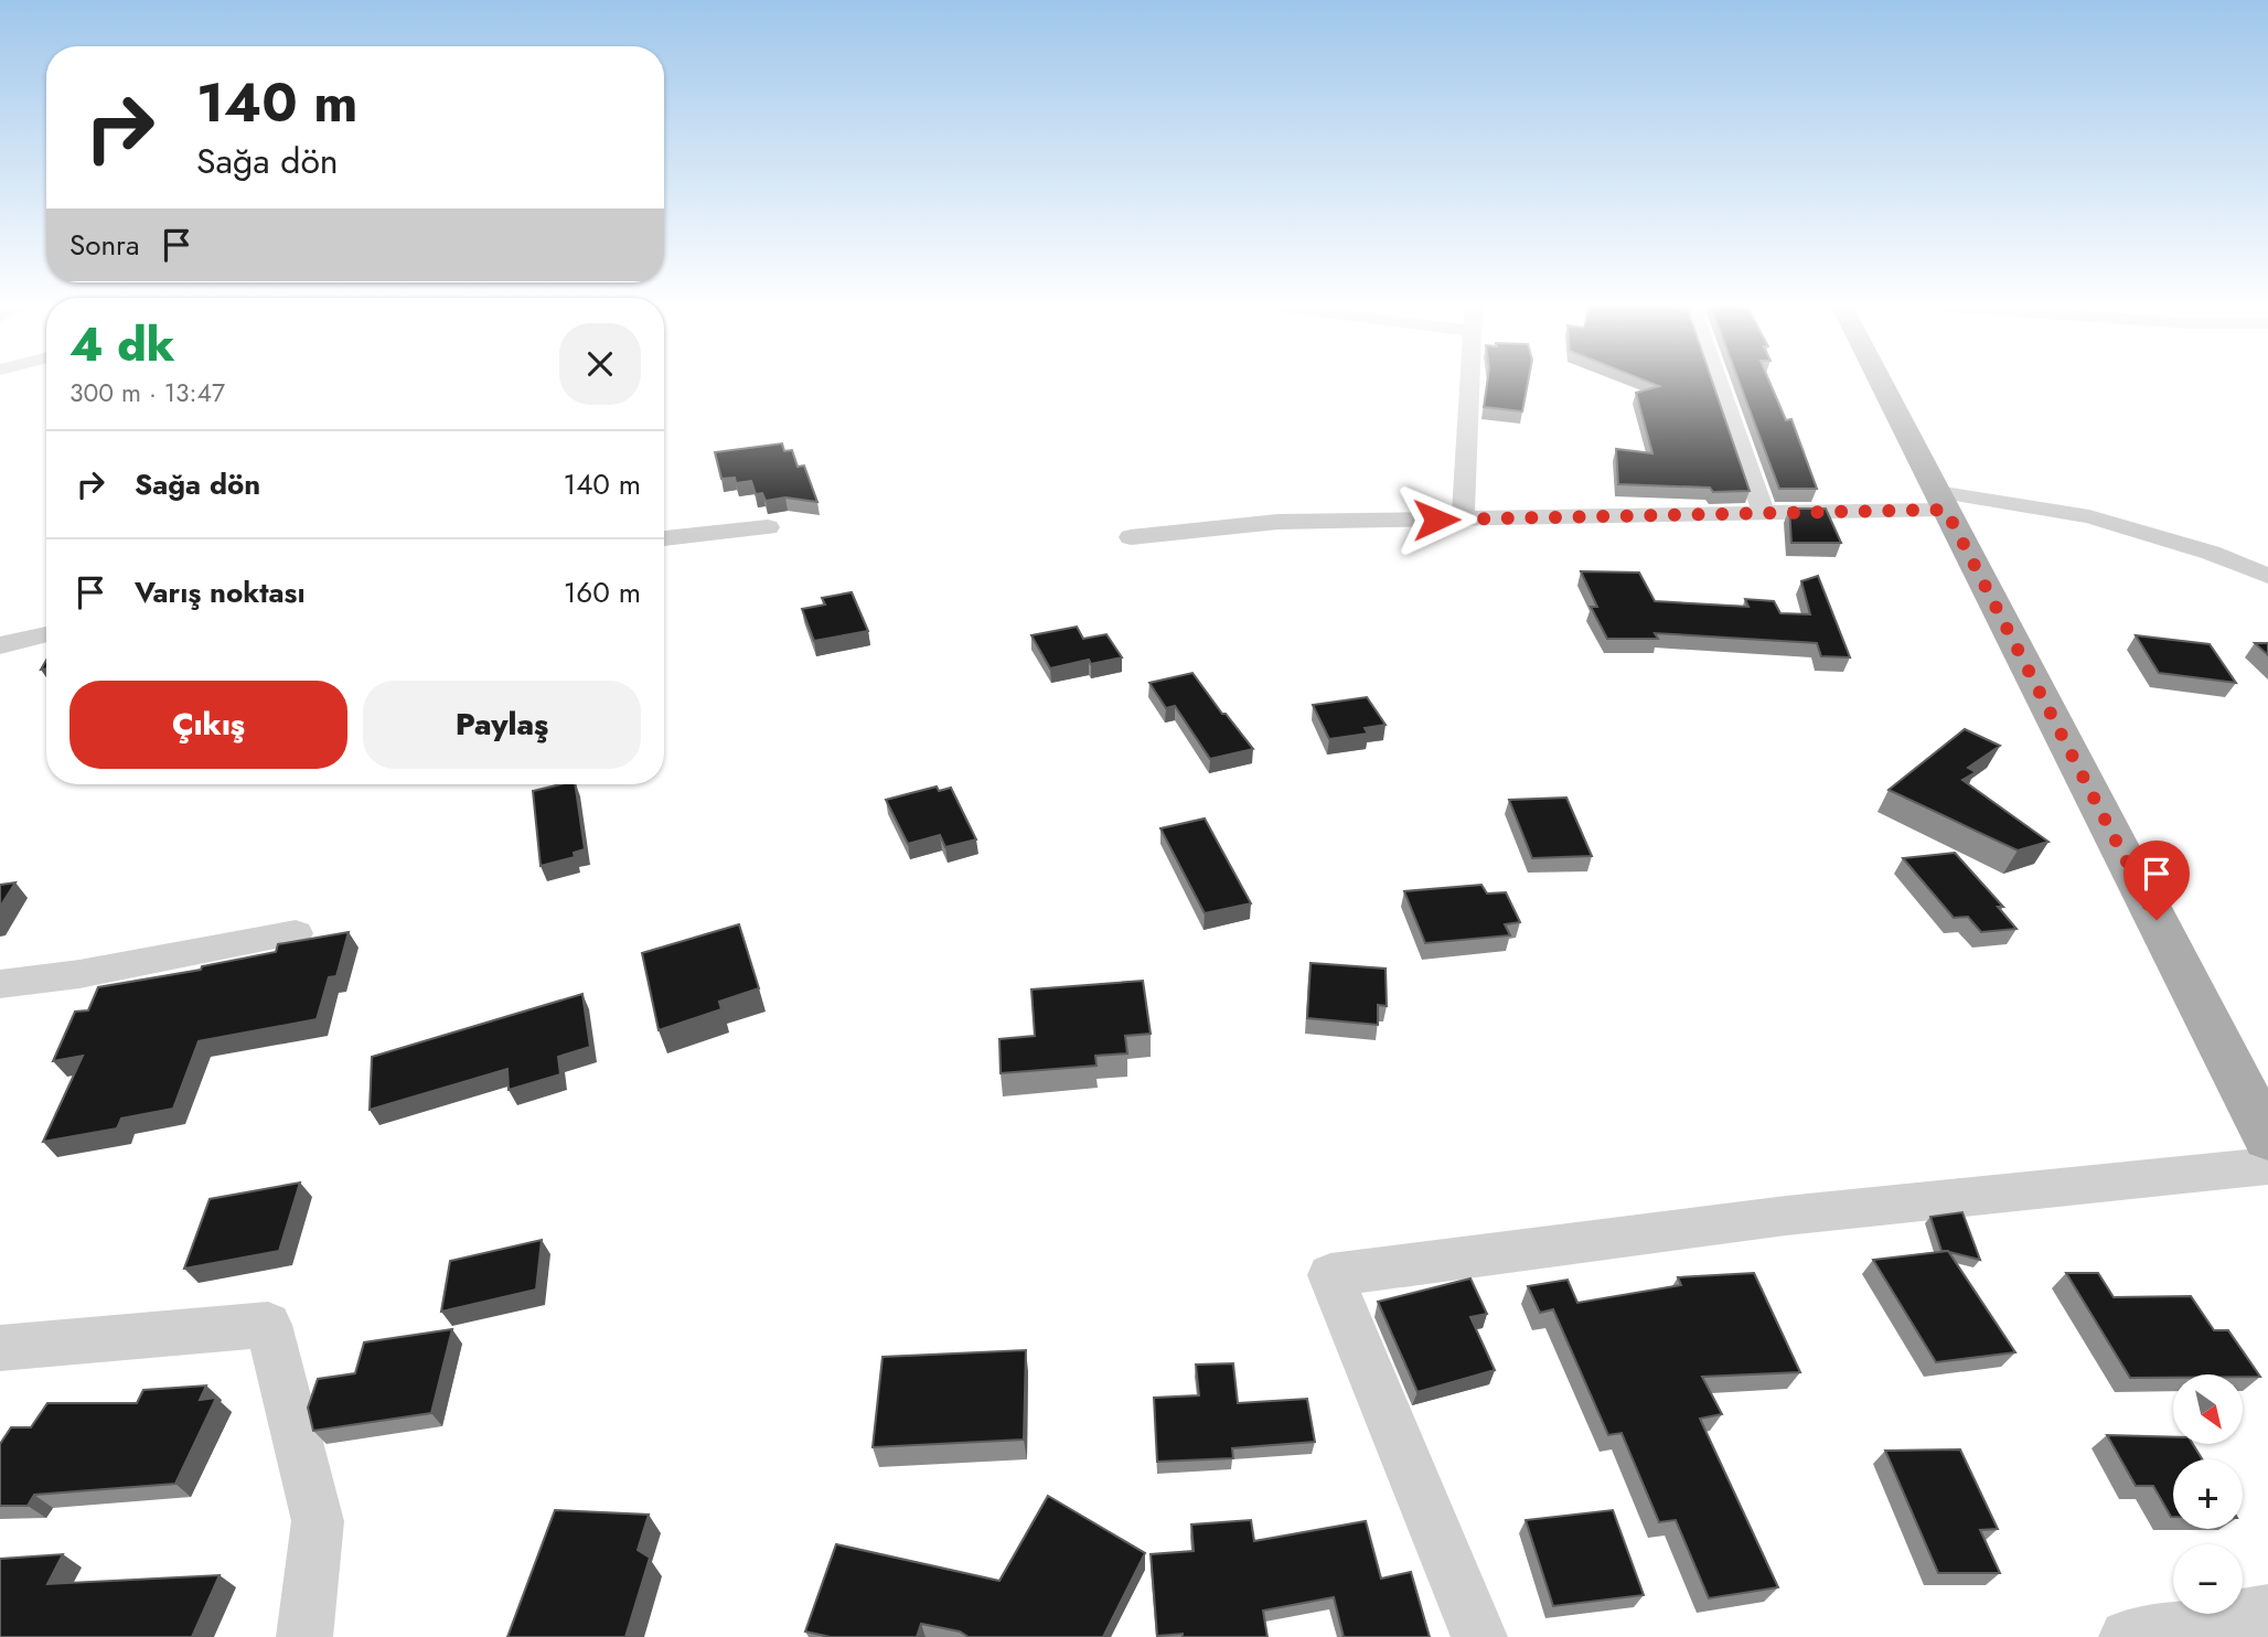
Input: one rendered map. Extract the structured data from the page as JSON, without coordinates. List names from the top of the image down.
{
  "north": "bottom right",
  "page": {
    "turn": ["140 m", "Sağa dön"],
    "then": "Sonra",
    "heading": ["4 dk", "300 m · 13:47"],
    "list": [
      {
        "name": "Sağa dön",
        "value": "140 m"
      },
      {
        "name": "Varış noktası",
        "value": "160 m"
      }
    ],
    "buttons": ["Çıkış", "Paylaş"],
    "map_buttons": ["+", "−"]
  }
}
